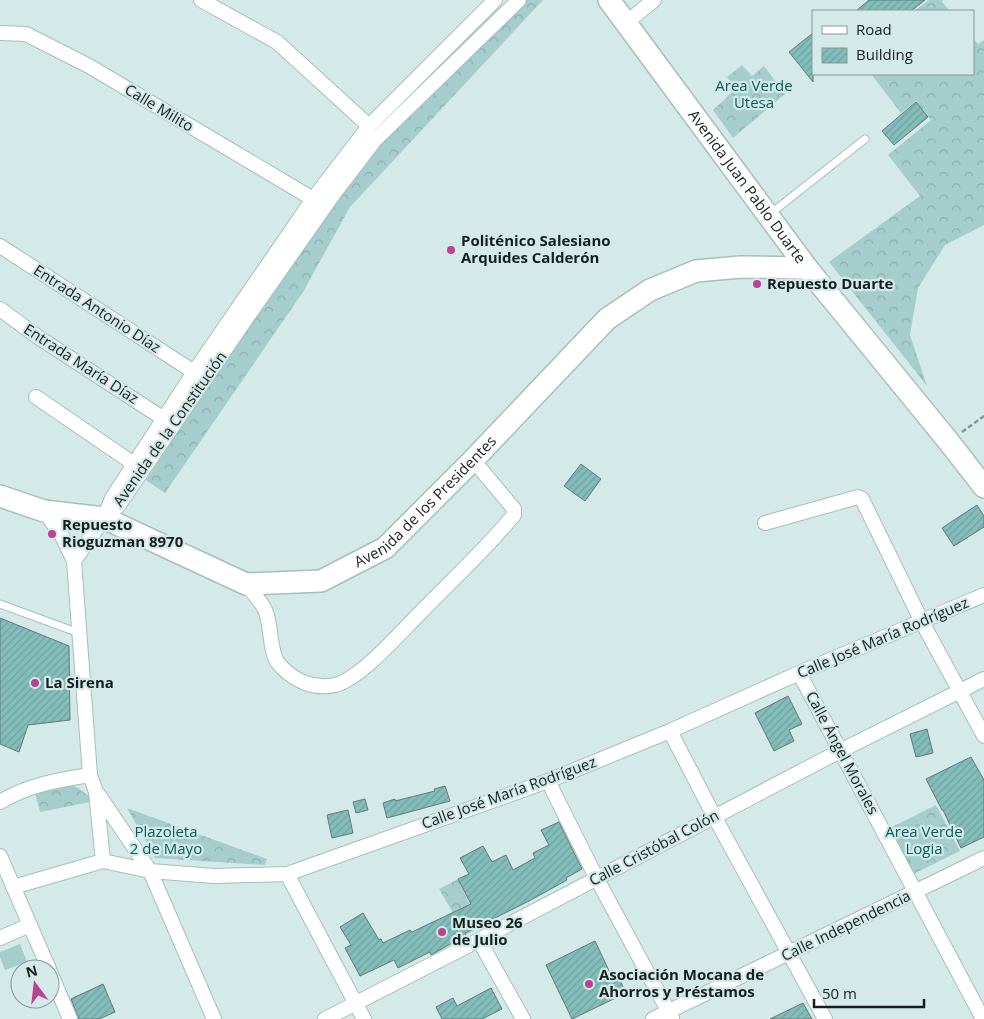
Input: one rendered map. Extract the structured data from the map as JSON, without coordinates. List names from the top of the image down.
{
  "streets": {
    "main road": ["Avenida Juan Pablo Duarte", "Avenida de los Presidentes"],
    "street": [
      "Calle Milito",
      "Entrada Antonio Díaz",
      "Entrada María Díaz",
      "Avenida de la Constitución",
      "Calle José María Rodríguez",
      "Calle Ángel Morales",
      "Calle Cristóbal Colón",
      "Calle Independencia"
    ]
  },
  "crossings": [
    ["Calle Milito", "Avenida de la Constitución"],
    ["Avenida Juan Pablo Duarte", "Avenida de los Presidentes"],
    ["Entrada Antonio Díaz", "Avenida de la Constitución"],
    ["Entrada María Díaz", "Avenida de la Constitución"],
    ["Avenida de la Constitución", "Avenida de los Presidentes"],
    ["Calle José María Rodríguez", "Calle Ángel Morales"],
    ["Calle Ángel Morales", "Calle Cristóbal Colón"],
    ["Calle Ángel Morales", "Calle Independencia"]
  ],
  "parks": ["Area Verde Utesa", "Plazoleta 2 de Mayo", "Area Verde Logia"],
  "places": [
    "Politénico Salesiano Arquides Calderón",
    "Repuesto Duarte",
    "Repuesto Rioguzman 8970",
    "La Sirena",
    "Museo 26 de Julio",
    "Asociación Mocana de Ahorros y Préstamos"
  ],
  "legend": ["Road", "Building"],
  "scale_bar": "50 m",
  "north": "top"
}
